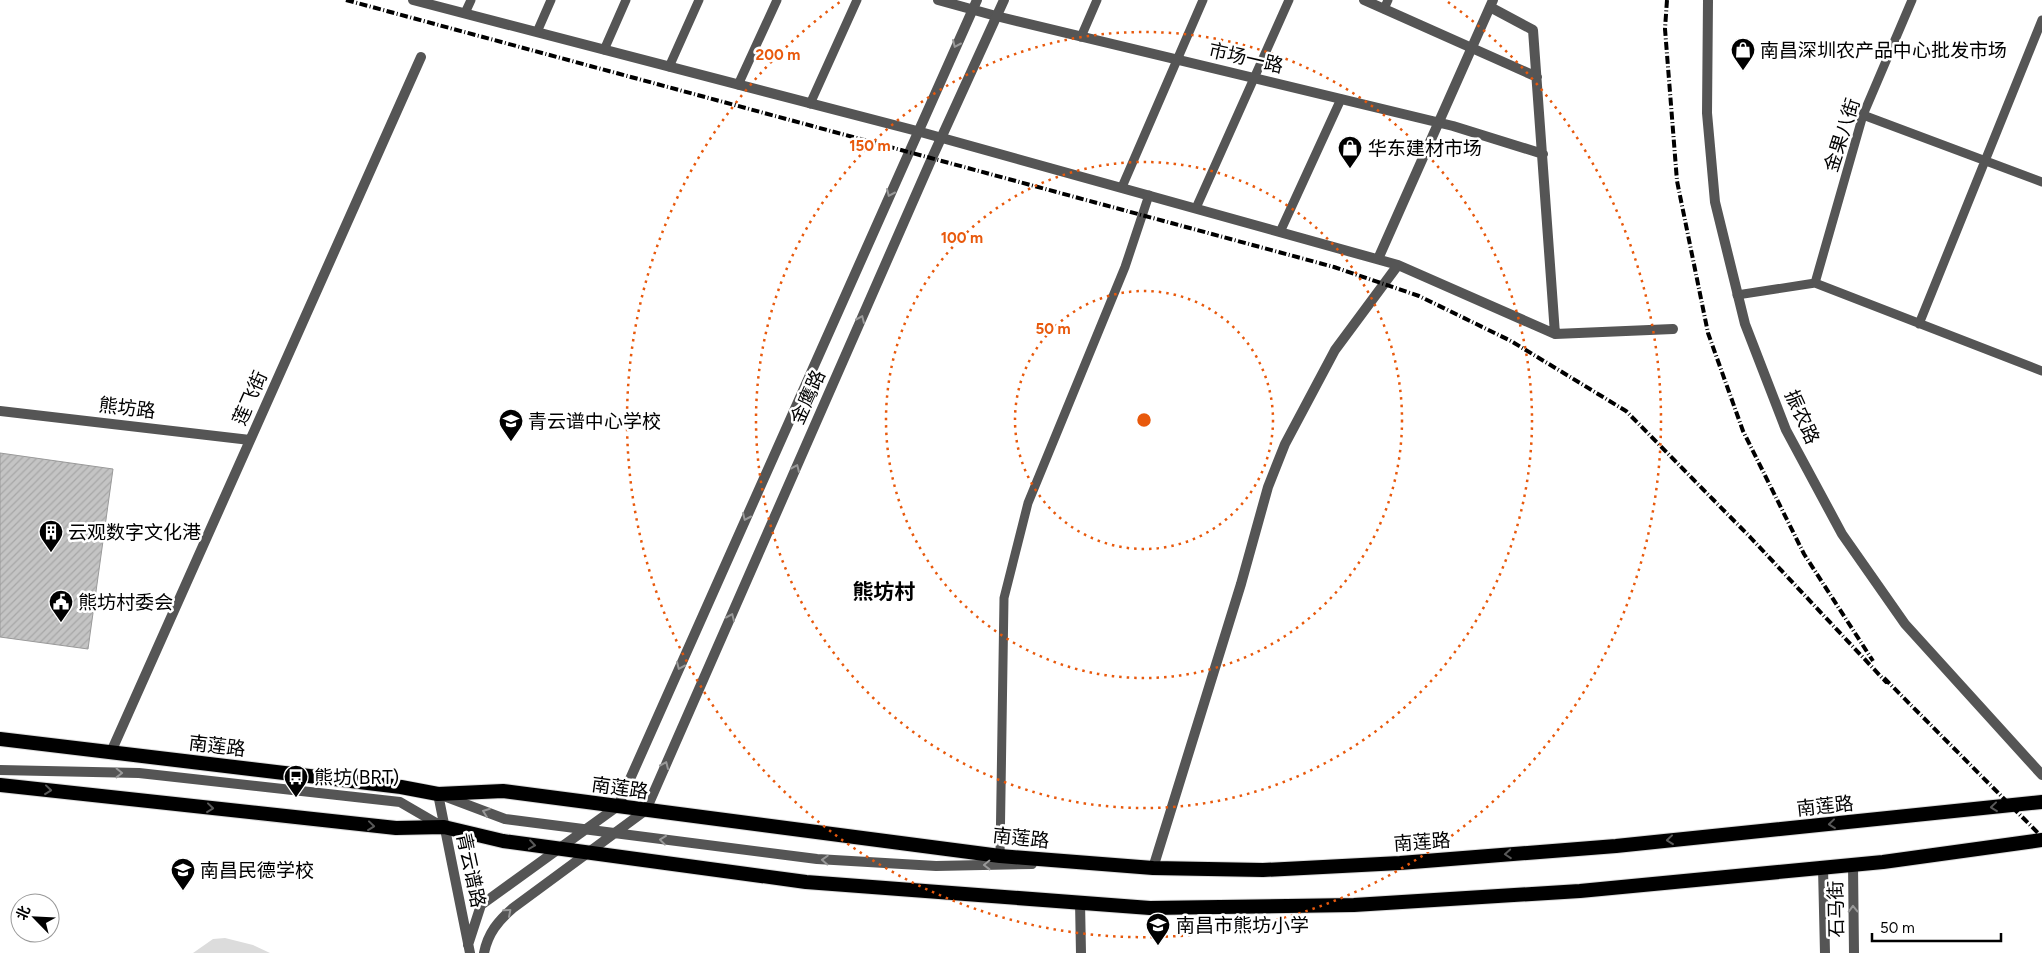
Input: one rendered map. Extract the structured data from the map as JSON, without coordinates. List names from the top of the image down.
{
  "streets": {
    "highway": ["南莲路"],
    "street": [
      "市场一路",
      "金鹰路",
      "莲飞街",
      "熊坊路",
      "振农路",
      "青云谱路",
      "石马街"
    ],
    "lane": ["金果八街"]
  },
  "crossings": [
    ["市场一路", "金鹰路"],
    ["金鹰路", "南莲路"],
    ["莲飞街", "熊坊路"],
    ["莲飞街", "南莲路"],
    ["南莲路", "青云谱路"]
  ],
  "districts": ["熊坊村"],
  "places": {
    "shop": ["南昌深圳农产品中心批发市场", "华东建材市场"],
    "school or university": ["青云谱中心学校", "南昌民德学校", "南昌市熊坊小学"],
    "building": ["云观数字文化港"],
    "public building": ["熊坊村委会"],
    "bus stop": ["熊坊(BRT)"]
  },
  "scale_bar": "50 m",
  "north": "top left",
  "rings": [
    "200 m",
    "150 m",
    "100 m",
    "50 m"
  ]
}
